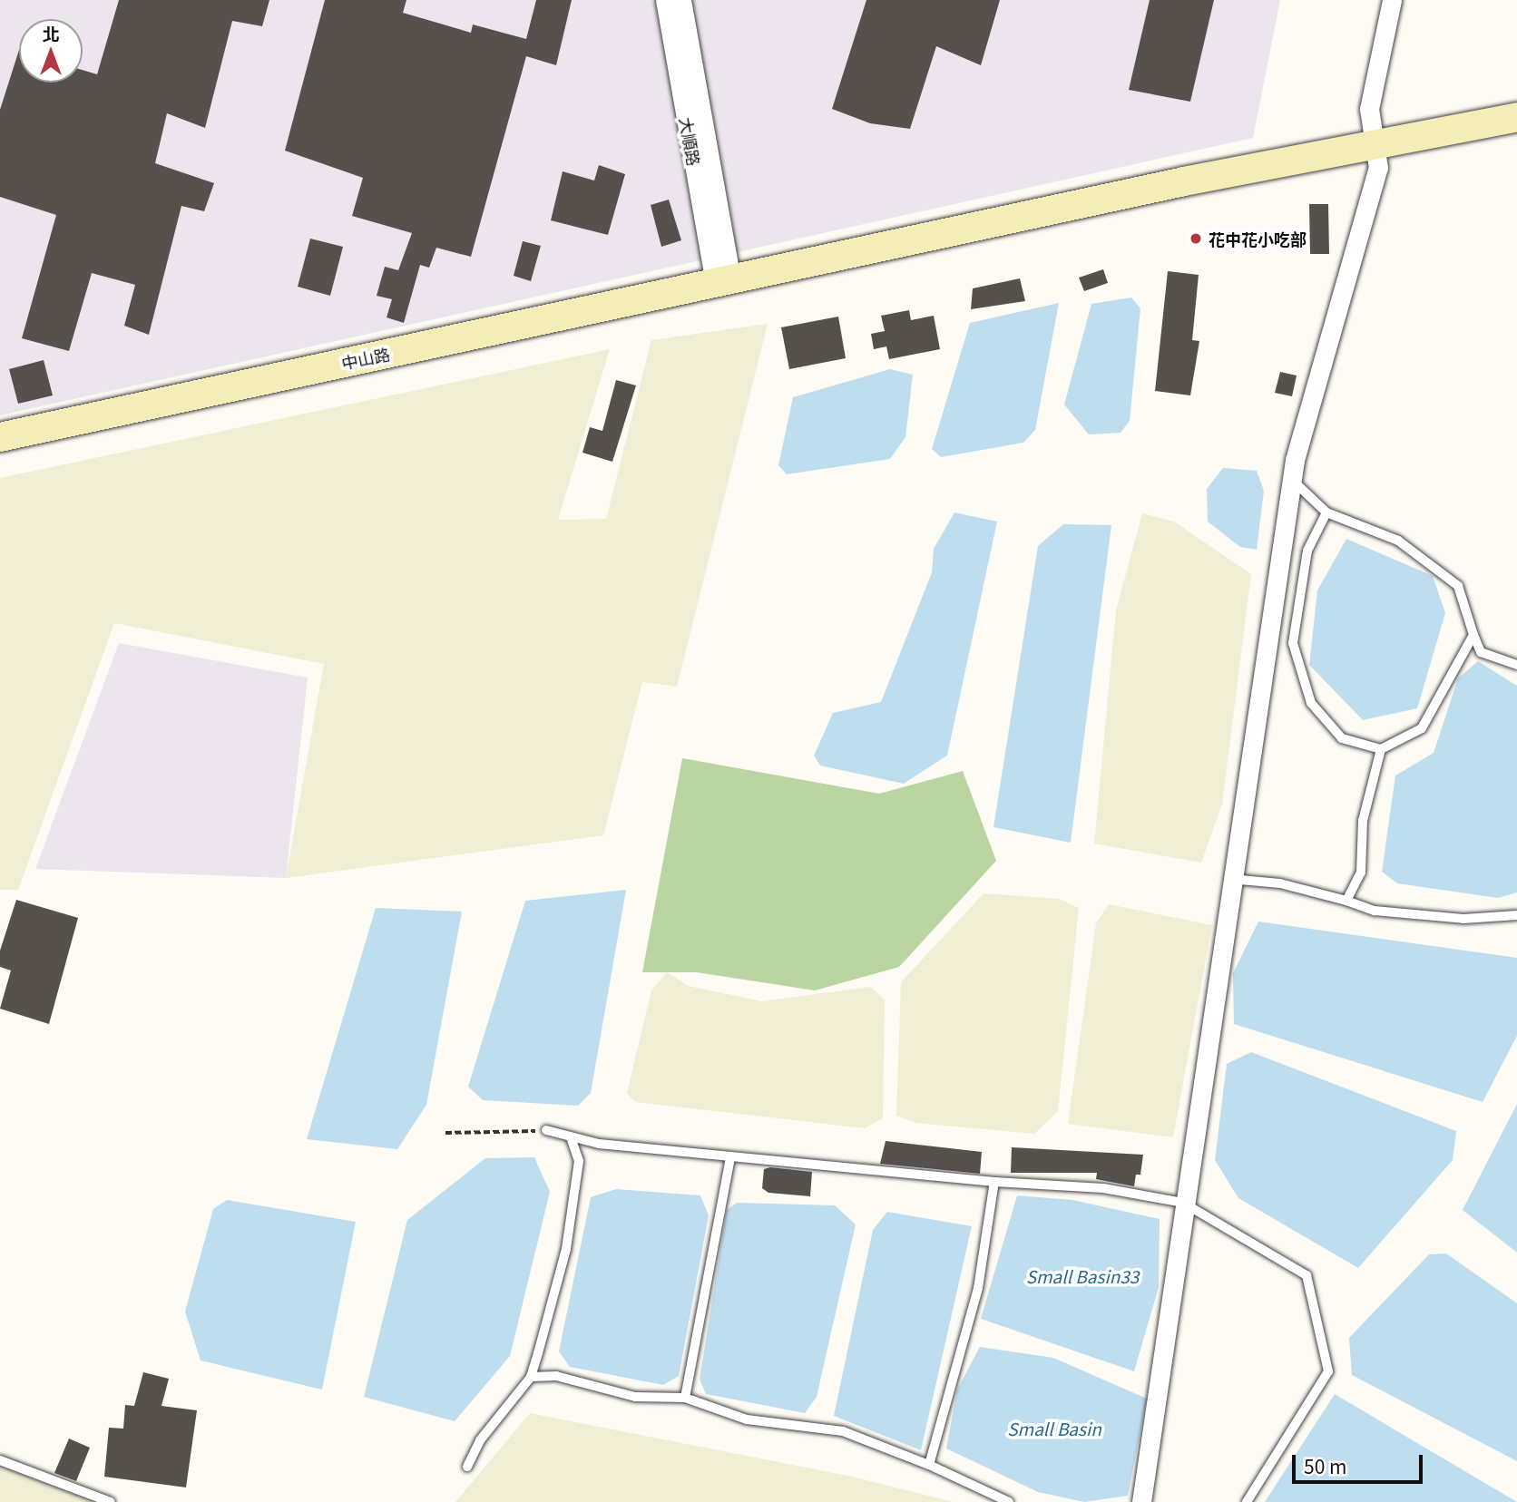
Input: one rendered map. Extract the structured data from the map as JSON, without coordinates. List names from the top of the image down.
{
  "streets": {
    "main road": ["中山路"],
    "street": ["大順路"]
  },
  "crossings": [
    ["大順路", "中山路"]
  ],
  "water": ["Small Basin33", "Small Basin"],
  "places": ["花中花小吃部"],
  "scale_bar": "50 m",
  "north": "top"
}
